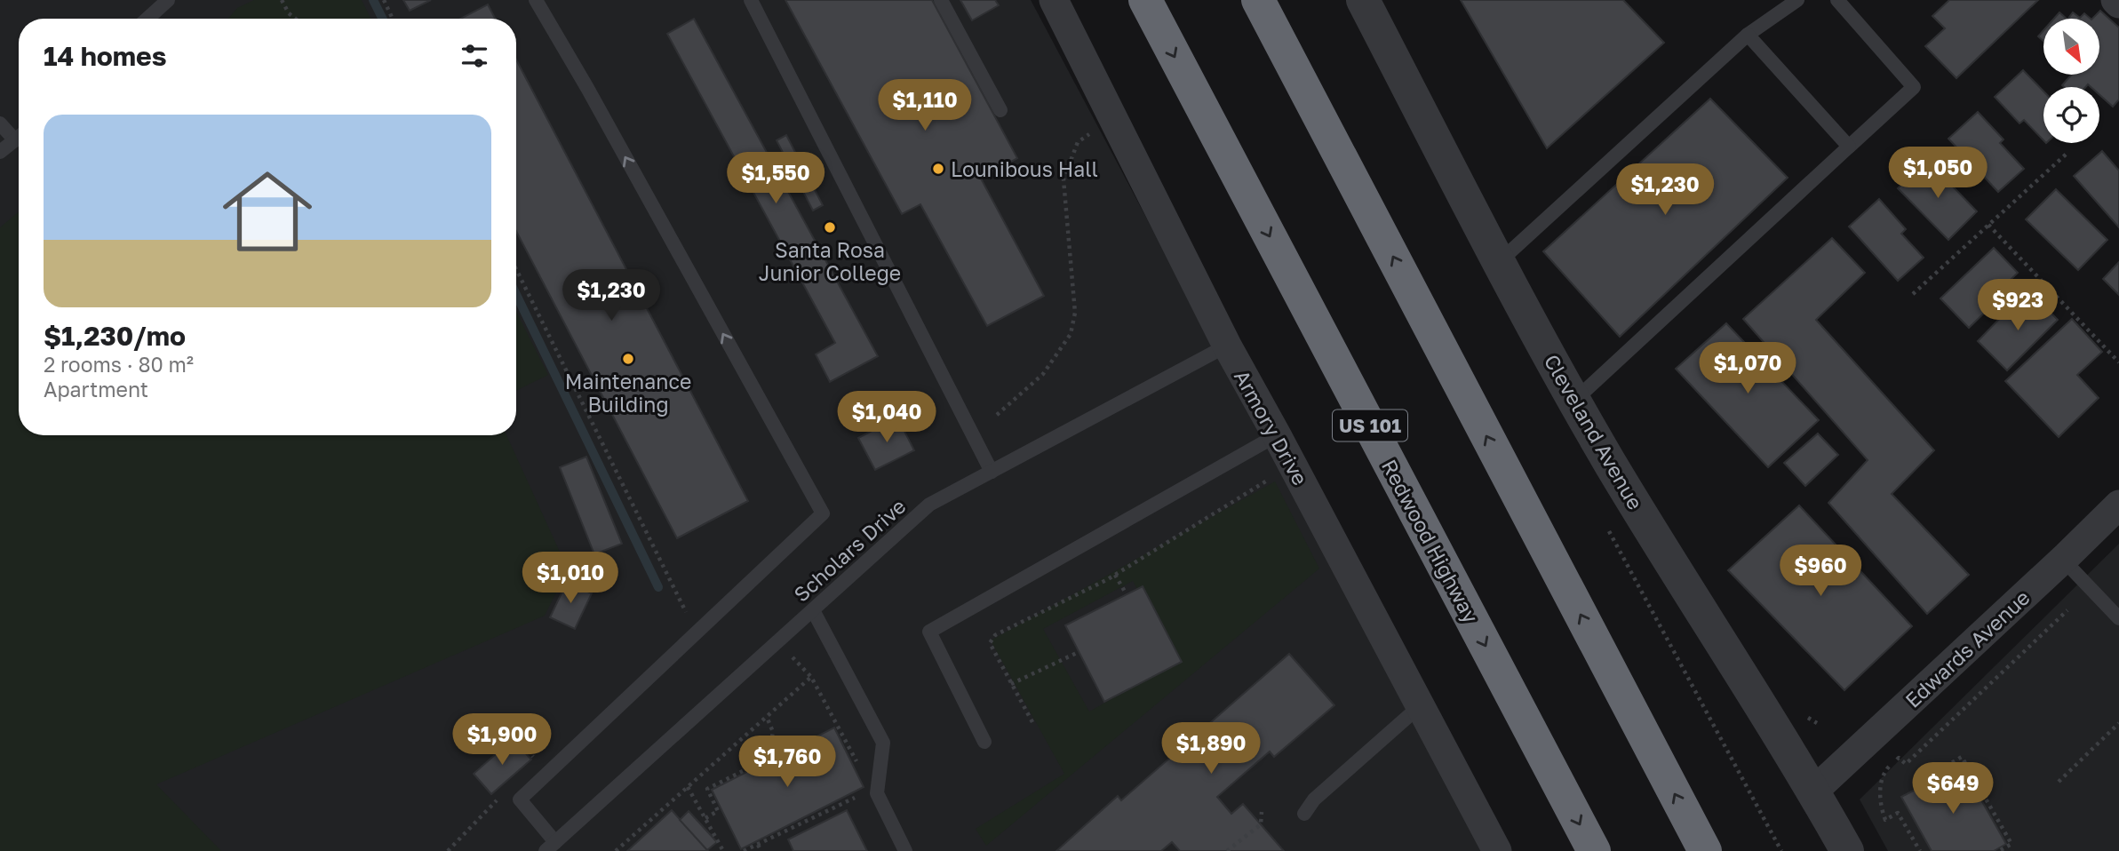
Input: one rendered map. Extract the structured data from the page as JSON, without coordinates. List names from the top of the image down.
{
  "streets": {
    "highway": ["US 101", "Redwood Highway"],
    "street": ["Armory Drive", "Cleveland Avenue", "Edwards Avenue"],
    "lane": ["Scholars Drive"]
  },
  "crossings": [
    ["Armory Drive", "Scholars Drive"],
    ["Cleveland Avenue", "Edwards Avenue"]
  ],
  "places": ["Lounibous Hall", "Santa Rosa Junior College", "Maintenance Building"],
  "north": "bottom right",
  "page": {
    "heading": "14 homes",
    "price": [
      "$1,110",
      "$1,050",
      "$1,550",
      "$1,230",
      "$1,230",
      "$923",
      "$1,070",
      "$1,040",
      "$960",
      "$1,010",
      "$1,900",
      "$1,890",
      "$1,760",
      "$649"
    ],
    "list": [
      {
        "name": "$1,230/mo",
        "note": "2 rooms · 80 m² · Apartment"
      }
    ]
  }
}
